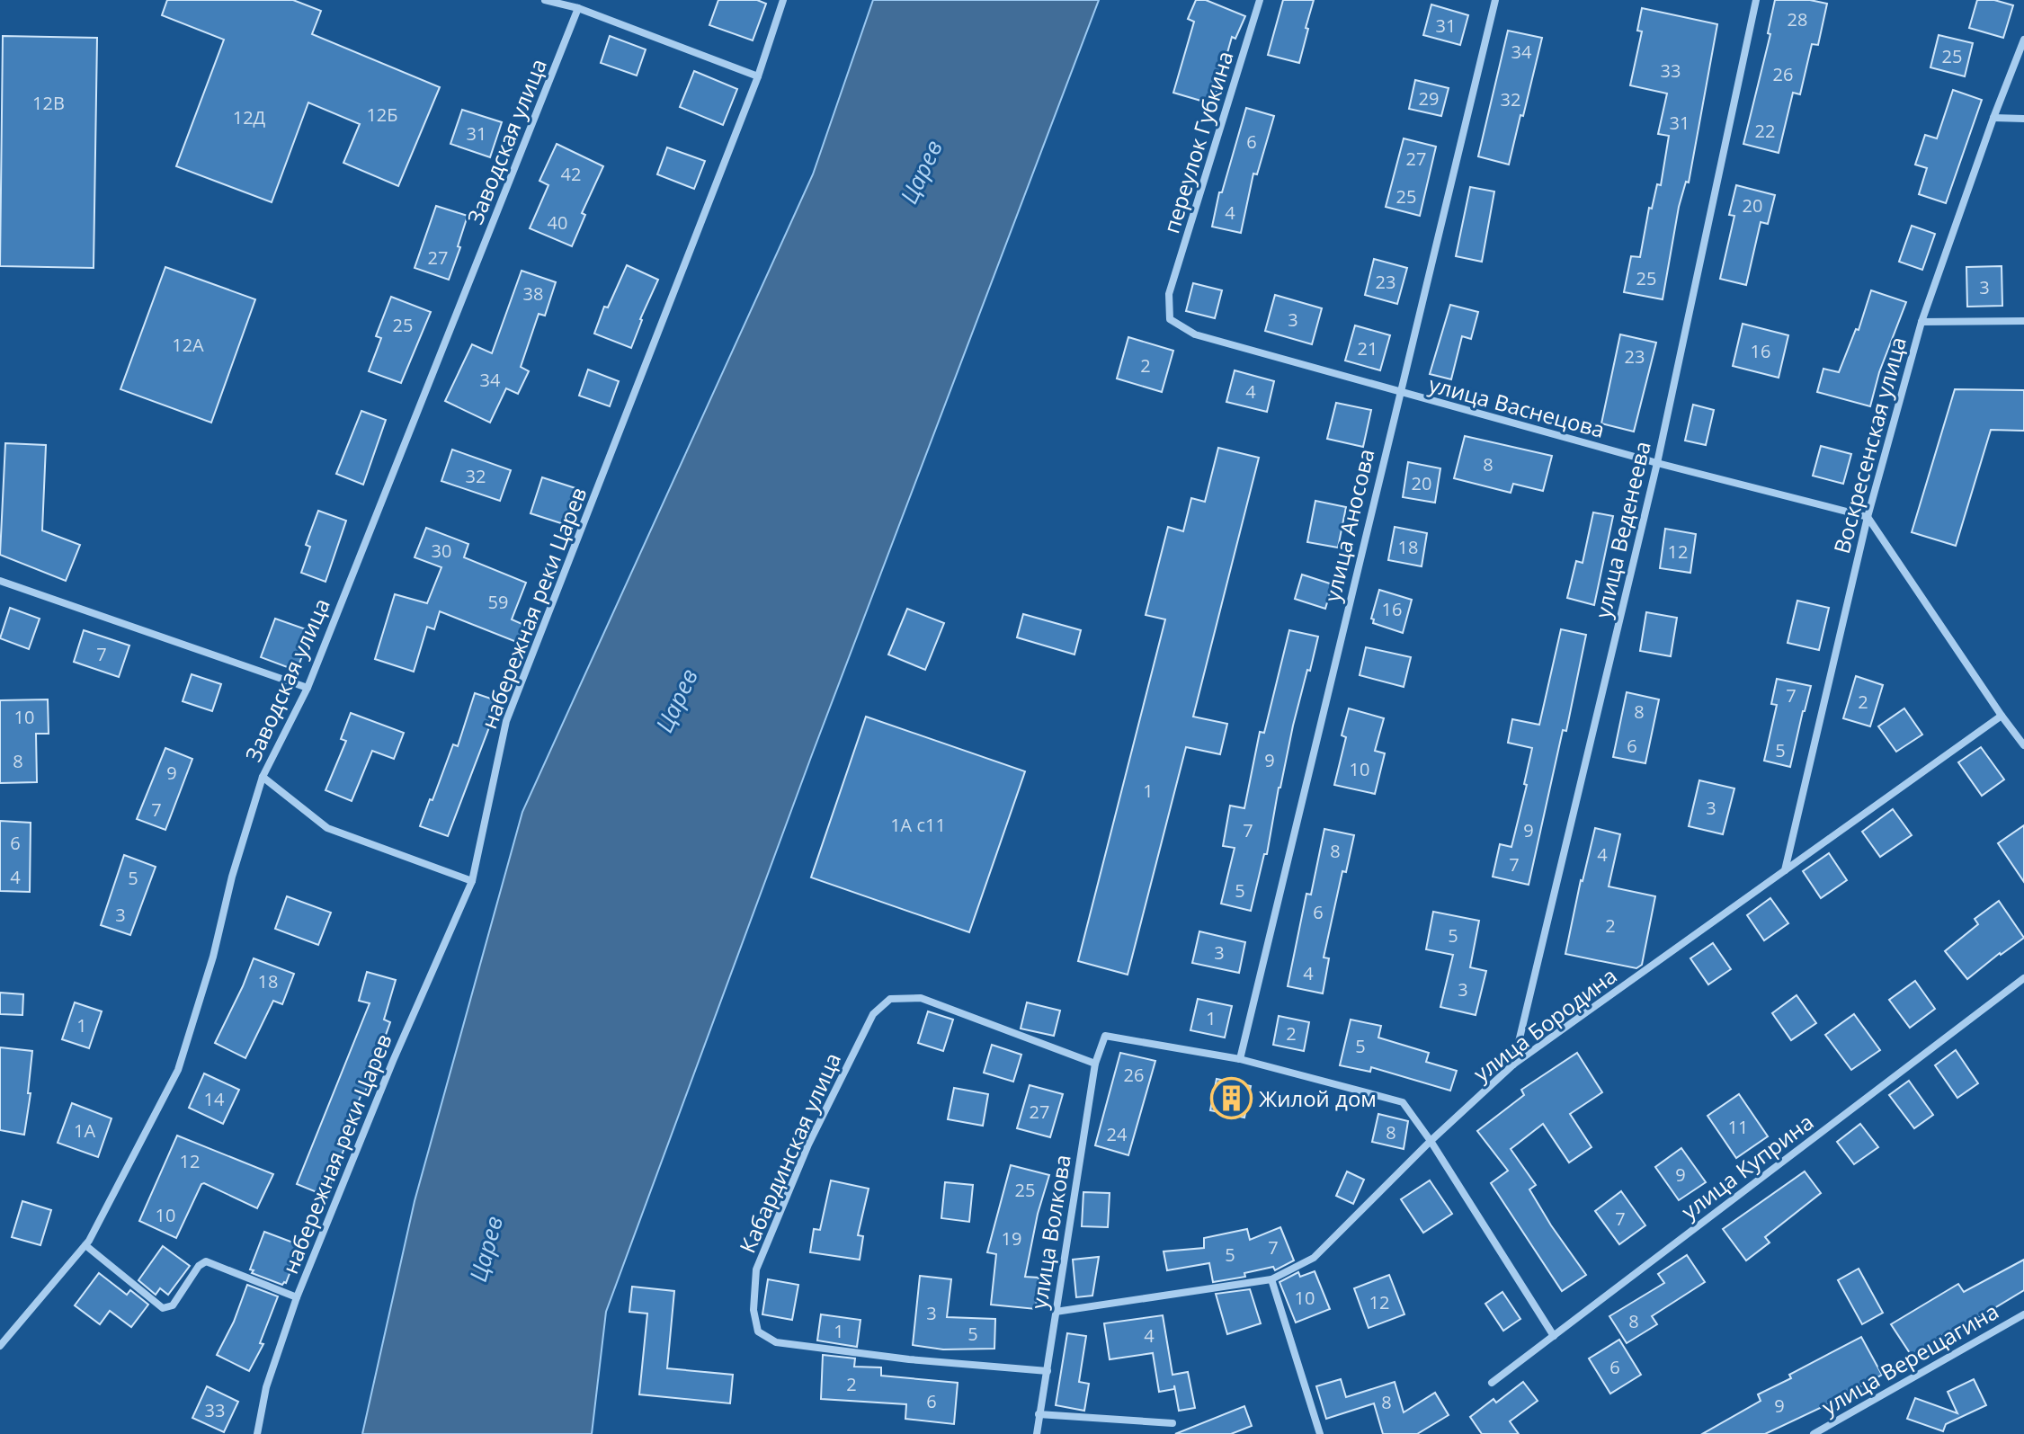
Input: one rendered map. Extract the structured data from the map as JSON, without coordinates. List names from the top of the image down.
{
  "streets": {
    "street": [
      "Заводская улица",
      "переулок Губкина",
      "улица Васнецова",
      "Воскресенская улица",
      "улица Аносова",
      "улица Веденеева",
      "набережная реки Царев",
      "улица Бородина",
      "Кабардинская улица",
      "улица Куприна",
      "улица Волкова",
      "улица Верещагина"
    ]
  },
  "crossings": [
    ["переулок Губкина", "улица Васнецова"],
    ["улица Васнецова", "Воскресенская улица"],
    ["улица Васнецова", "улица Аносова"],
    ["улица Васнецова", "улица Веденеева"],
    ["Воскресенская улица", "улица Бородина"],
    ["улица Аносова", "улица Волкова"],
    ["улица Веденеева", "улица Бородина"],
    ["улица Бородина", "улица Волкова"],
    ["Кабардинская улица", "улица Волкова"]
  ],
  "water": ["Царев"],
  "places": {
    "building": ["Жилой дом"]
  },
  "house_numbers": [
    "28",
    "31",
    "34",
    "25",
    "33",
    "26",
    "29",
    "32",
    "12В",
    "12Б",
    "12Д",
    "31",
    "22",
    "31",
    "6",
    "27",
    "42",
    "25",
    "20",
    "4",
    "40",
    "27",
    "25",
    "23",
    "3",
    "38",
    "3",
    "25",
    "12А",
    "21",
    "16",
    "23",
    "2",
    "34",
    "4",
    "8",
    "32",
    "20",
    "18",
    "30",
    "12",
    "59",
    "16",
    "7",
    "7",
    "2",
    "8",
    "10",
    "6",
    "5",
    "9",
    "8",
    "10",
    "9",
    "1",
    "3",
    "7",
    "1А с11",
    "7",
    "9",
    "6",
    "8",
    "4",
    "7",
    "4",
    "5",
    "5",
    "6",
    "3",
    "2",
    "5",
    "3",
    "4",
    "18",
    "3",
    "1",
    "1",
    "2",
    "5",
    "26",
    "14",
    "27",
    "11",
    "1А",
    "8",
    "24",
    "12",
    "9",
    "25",
    "10",
    "7",
    "19",
    "7",
    "5",
    "10",
    "12",
    "3",
    "8",
    "1",
    "5",
    "4",
    "6",
    "2",
    "6",
    "8",
    "9",
    "33"
  ]
}
